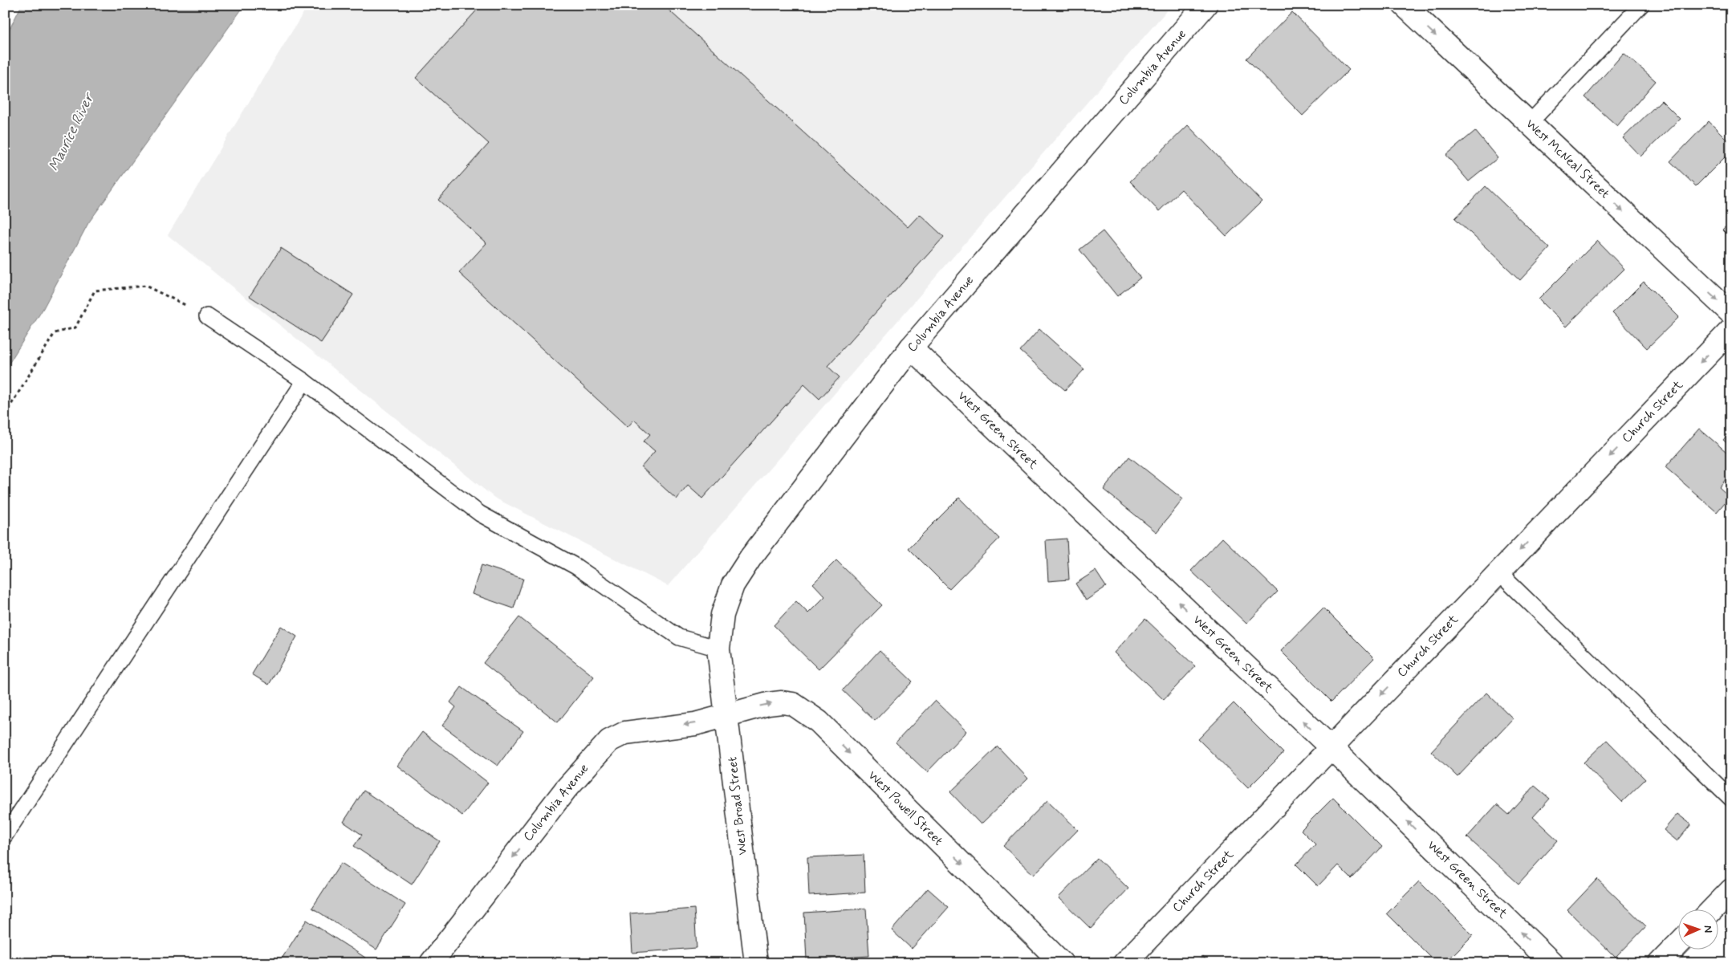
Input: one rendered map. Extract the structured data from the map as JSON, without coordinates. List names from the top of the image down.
{
  "streets": {
    "street": [
      "Columbia Avenue",
      "West McNeal Street",
      "Church Street",
      "West Green Street",
      "West Broad Street",
      "West Powell Street"
    ]
  },
  "crossings": [
    ["Columbia Avenue", "West Green Street"],
    ["Columbia Avenue", "West Broad Street"],
    ["Columbia Avenue", "West Powell Street"],
    ["Church Street", "West Green Street"],
    ["West Broad Street", "West Powell Street"]
  ],
  "one_way": [
    "West McNeal Street",
    "Church Street",
    "West Green Street",
    "West Powell Street"
  ],
  "water": ["Maurice River"],
  "north": "right"
}
